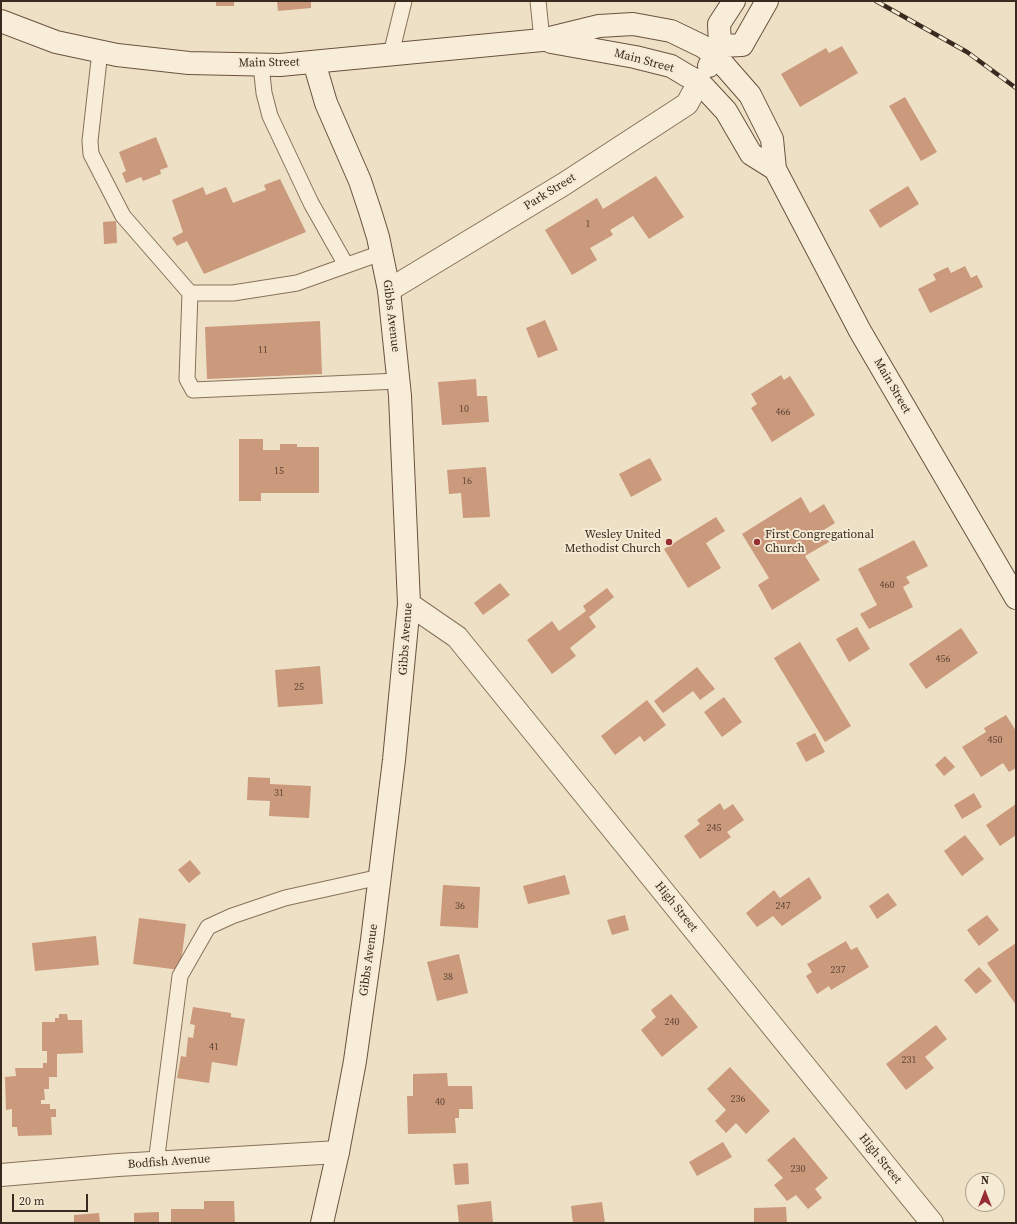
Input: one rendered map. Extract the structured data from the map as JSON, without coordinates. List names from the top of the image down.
{
  "streets": {
    "main road": [
      "Main Street",
      "Park Street",
      "Gibbs Avenue",
      "High Street",
      "Bodfish Avenue"
    ]
  },
  "crossings": [
    ["Main Street", "Park Street"],
    ["Main Street", "Gibbs Avenue"],
    ["Park Street", "Gibbs Avenue"],
    ["Gibbs Avenue", "High Street"],
    ["Gibbs Avenue", "Bodfish Avenue"]
  ],
  "places": ["Wesley United Methodist Church", "First Congregational Church"],
  "house_numbers": [
    "1",
    "11",
    "10",
    "466",
    "15",
    "16",
    "460",
    "456",
    "25",
    "450",
    "31",
    "245",
    "36",
    "247",
    "237",
    "38",
    "240",
    "41",
    "231",
    "236",
    "40",
    "230"
  ],
  "scale_bar": "20 m",
  "north": "top"
}
